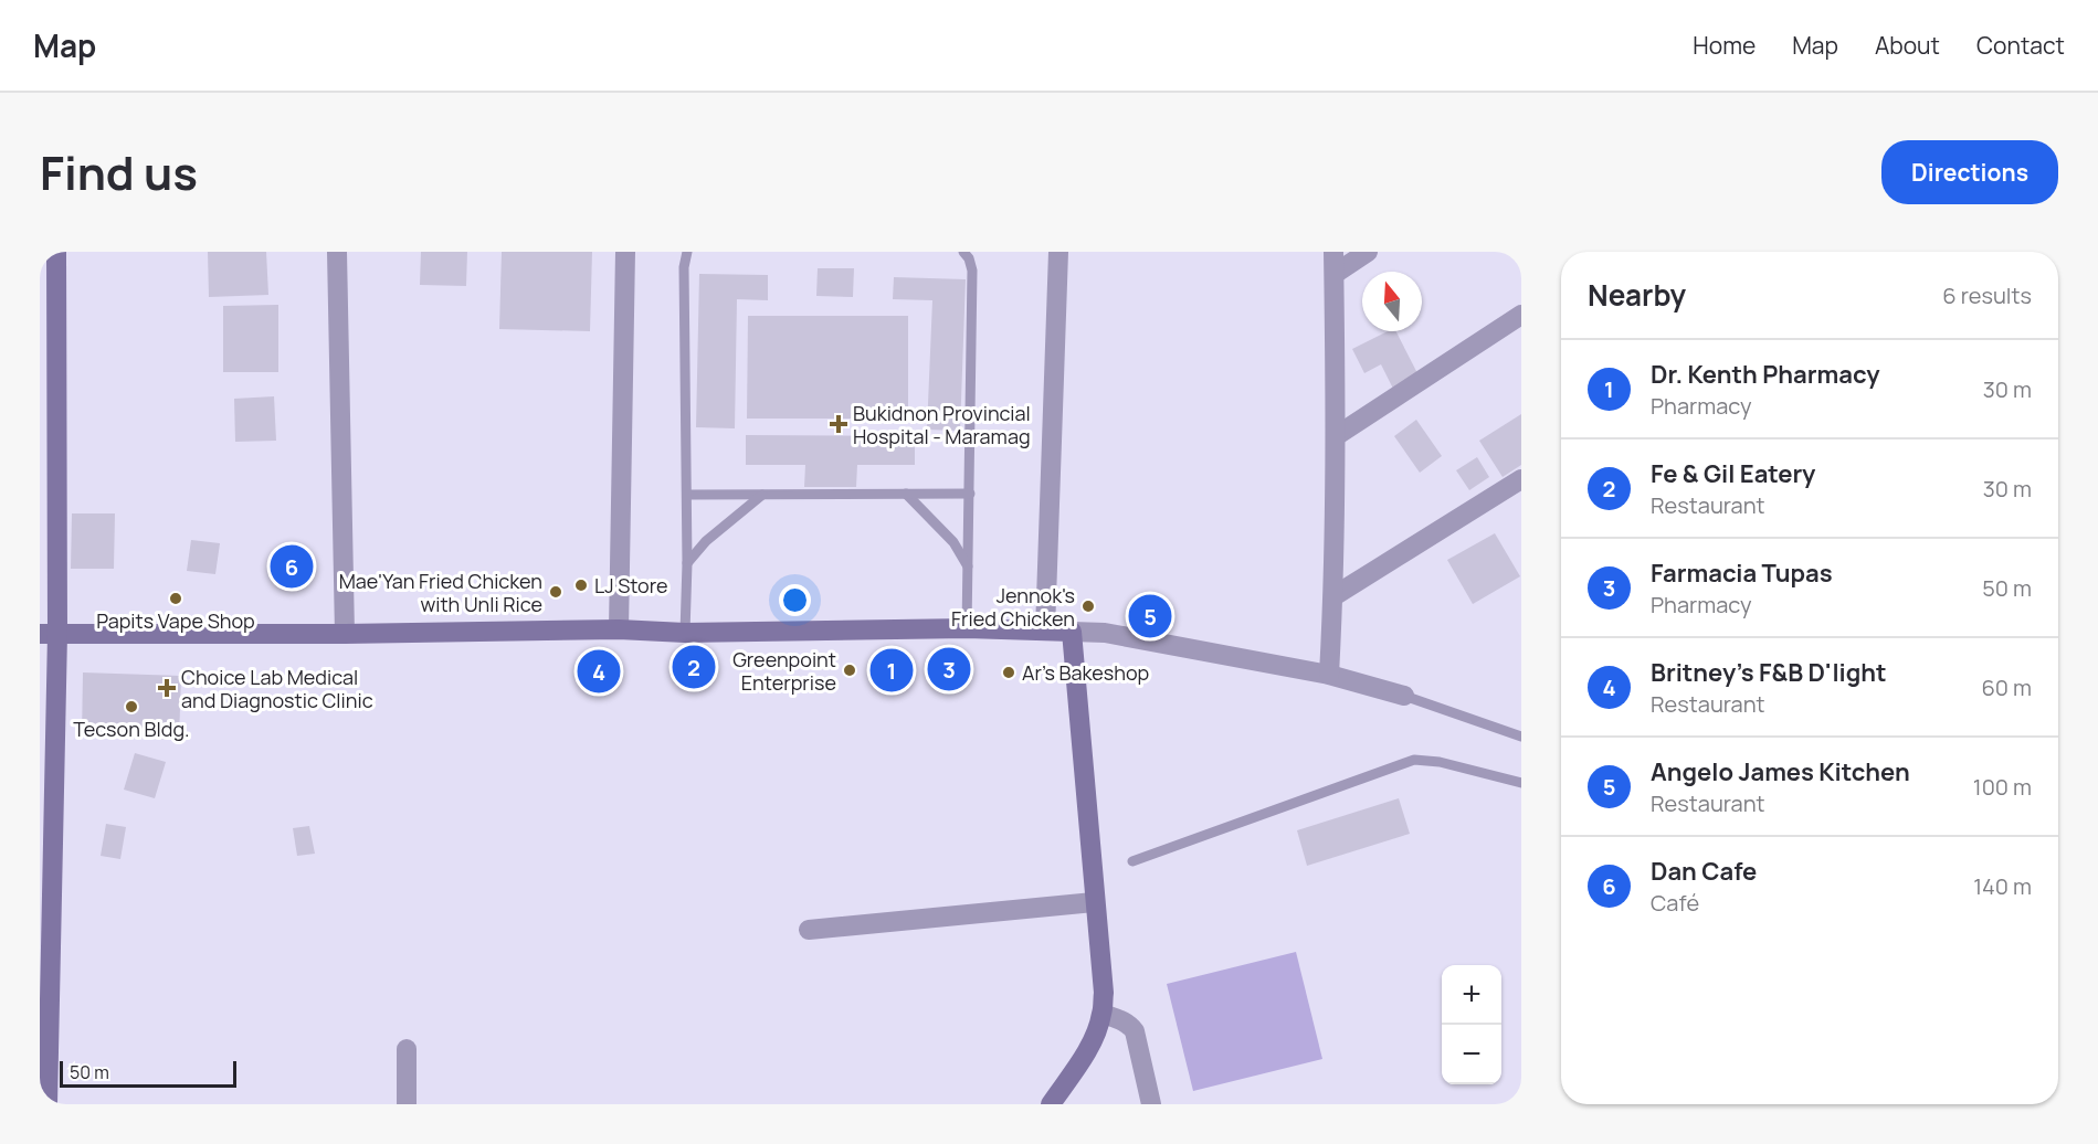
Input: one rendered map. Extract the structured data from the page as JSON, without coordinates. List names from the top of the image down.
{
  "places": {
    "health": ["Bukidnon Provincial Hospital - Maramag", "Choice Lab Medical and Diagnostic Clinic"],
    "other": [
      "LJ Store",
      "Mae'Yan Fried Chicken with Unli Rice",
      "Papits Vape Shop",
      "Jennok's Fried Chicken",
      "Greenpoint Enterprise",
      "Ar's Bakeshop",
      "Tecson Bldg."
    ]
  },
  "scale_bar": "50 m",
  "north": "top",
  "page": {
    "header": "Map",
    "nav": [
      "Home",
      "Map",
      "About",
      "Contact"
    ],
    "title": "Find us",
    "buttons": "Directions",
    "heading": ["Nearby", "6 results"],
    "list": [
      {
        "mark": "1",
        "name": "Dr. Kenth Pharmacy",
        "note": "Pharmacy",
        "value": "30 m"
      },
      {
        "mark": "2",
        "name": "Fe & Gil Eatery",
        "note": "Restaurant",
        "value": "30 m"
      },
      {
        "mark": "3",
        "name": "Farmacia Tupas",
        "note": "Pharmacy",
        "value": "50 m"
      },
      {
        "mark": "4",
        "name": "Britney's F&B D'light",
        "note": "Restaurant",
        "value": "60 m"
      },
      {
        "mark": "5",
        "name": "Angelo James Kitchen",
        "note": "Restaurant",
        "value": "100 m"
      },
      {
        "mark": "6",
        "name": "Dan Cafe",
        "note": "Café",
        "value": "140 m"
      }
    ],
    "pins": [
      "6",
      "5",
      "2",
      "3",
      "1",
      "4"
    ],
    "map_buttons": ["+", "−"],
    "scale": "50 m"
  }
}
